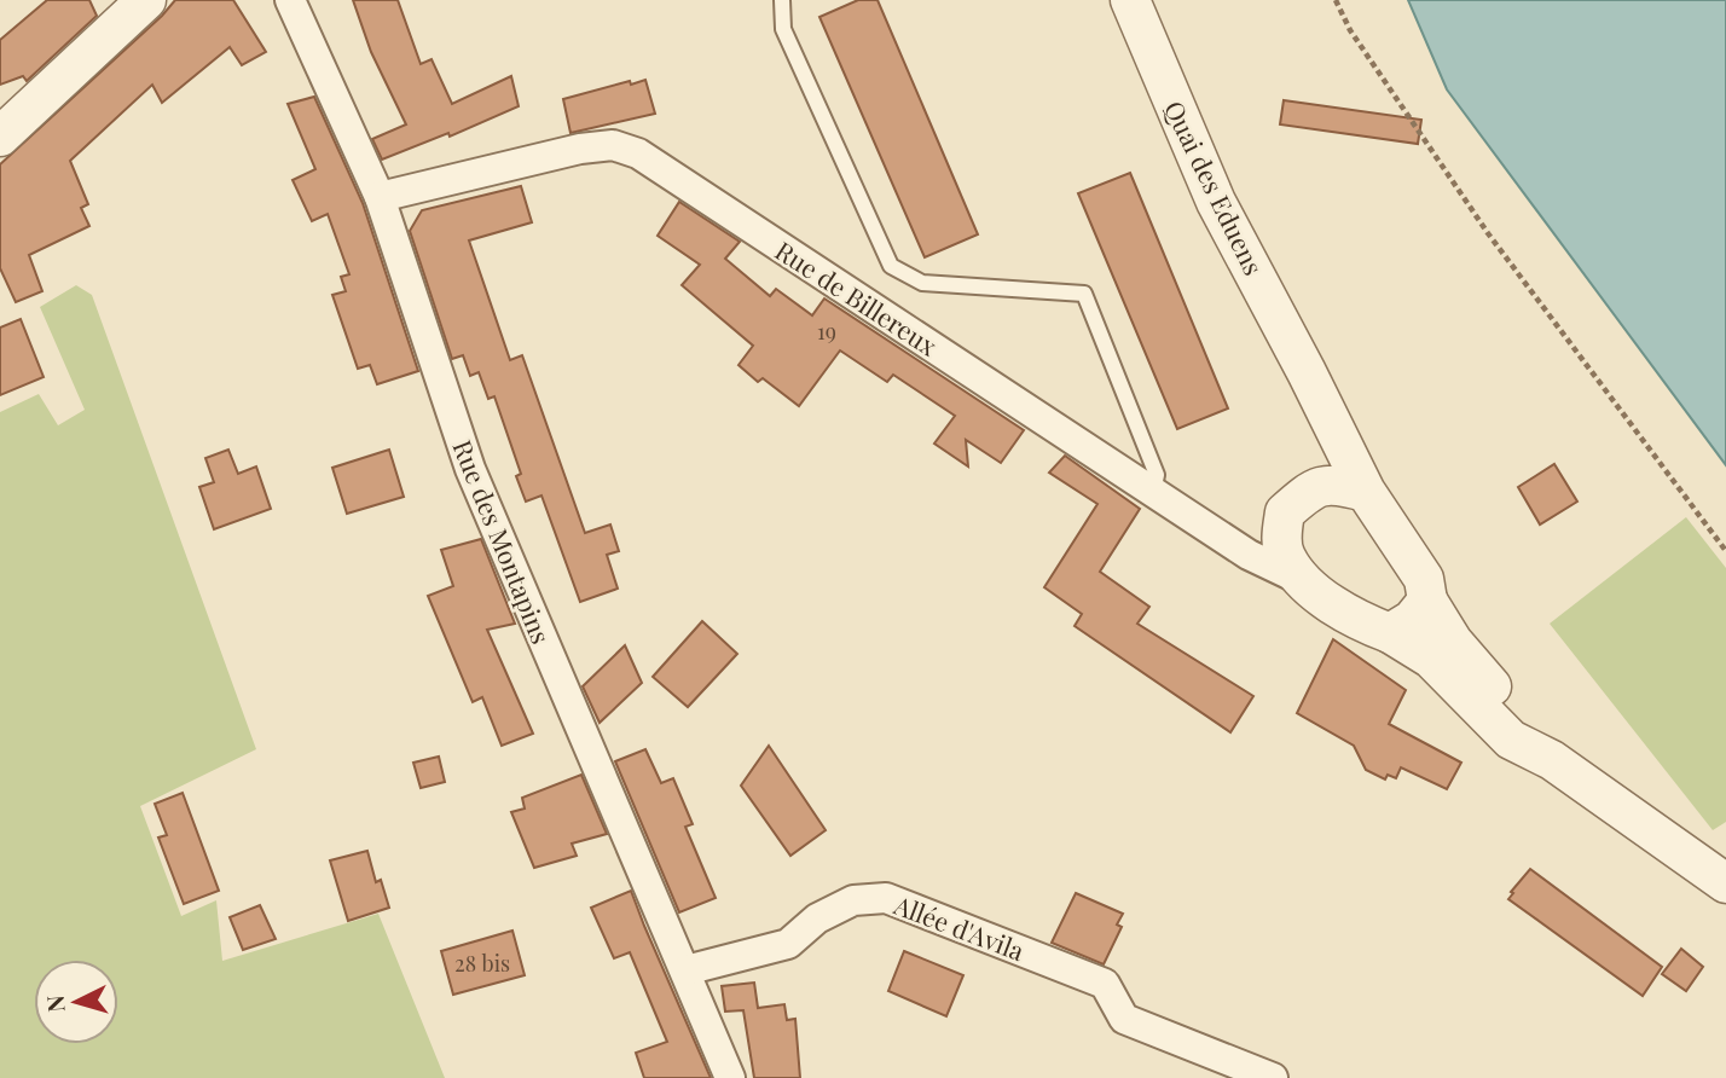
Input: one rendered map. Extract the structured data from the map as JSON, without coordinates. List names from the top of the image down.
{
  "streets": {
    "street": [
      "Quai des Eduens",
      "Rue de Billereux",
      "Rue des Montapins",
      "Allée d'Avila"
    ]
  },
  "crossings": [
    ["Quai des Eduens", "Rue de Billereux"],
    ["Rue de Billereux", "Rue des Montapins"],
    ["Rue des Montapins", "Allée d'Avila"]
  ],
  "house_numbers": ["19", "28 bis"],
  "north": "left"
}
